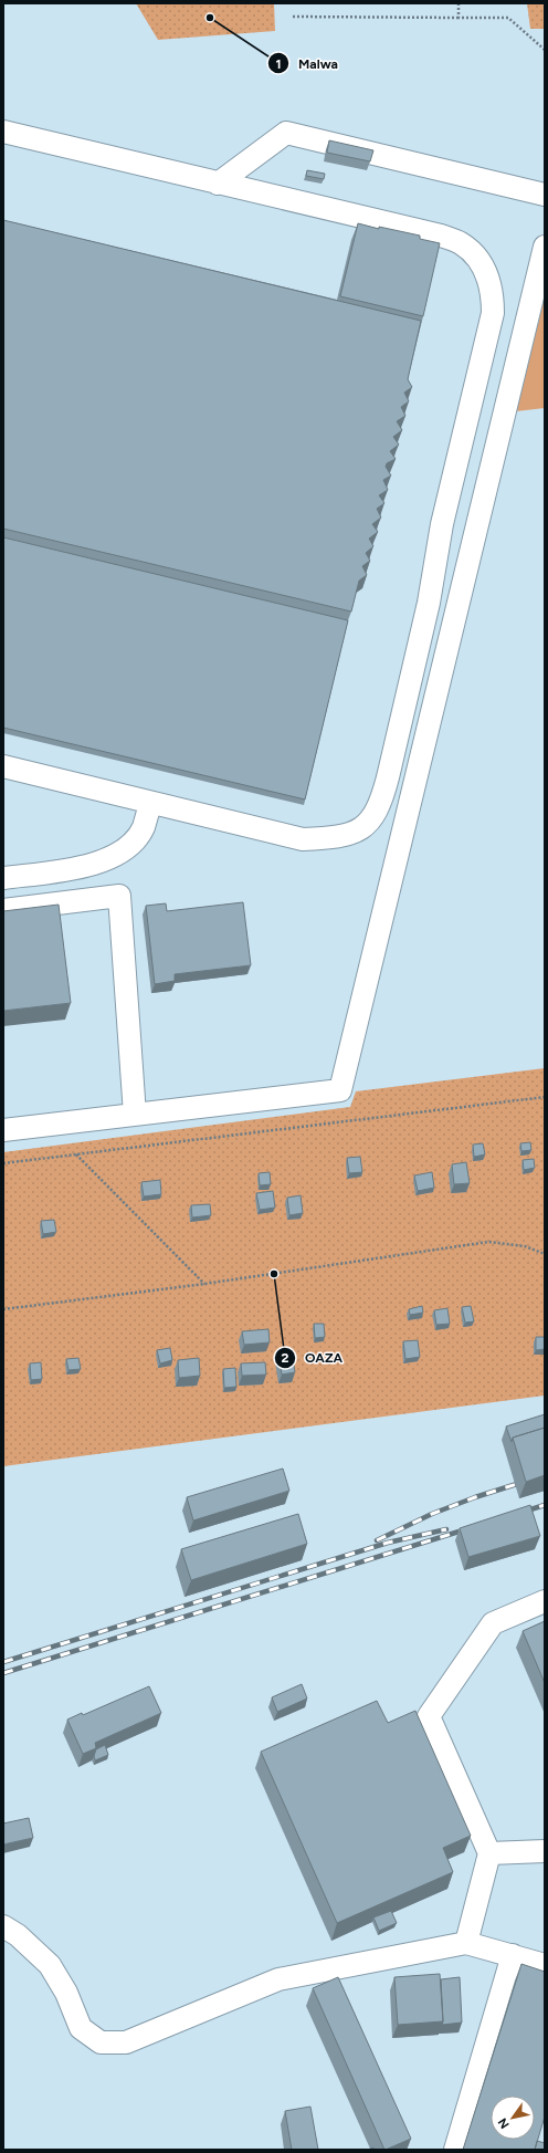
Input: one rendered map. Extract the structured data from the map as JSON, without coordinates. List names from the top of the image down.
{
  "places": ["Malwa", "OAZA"],
  "north": "bottom left"
}
